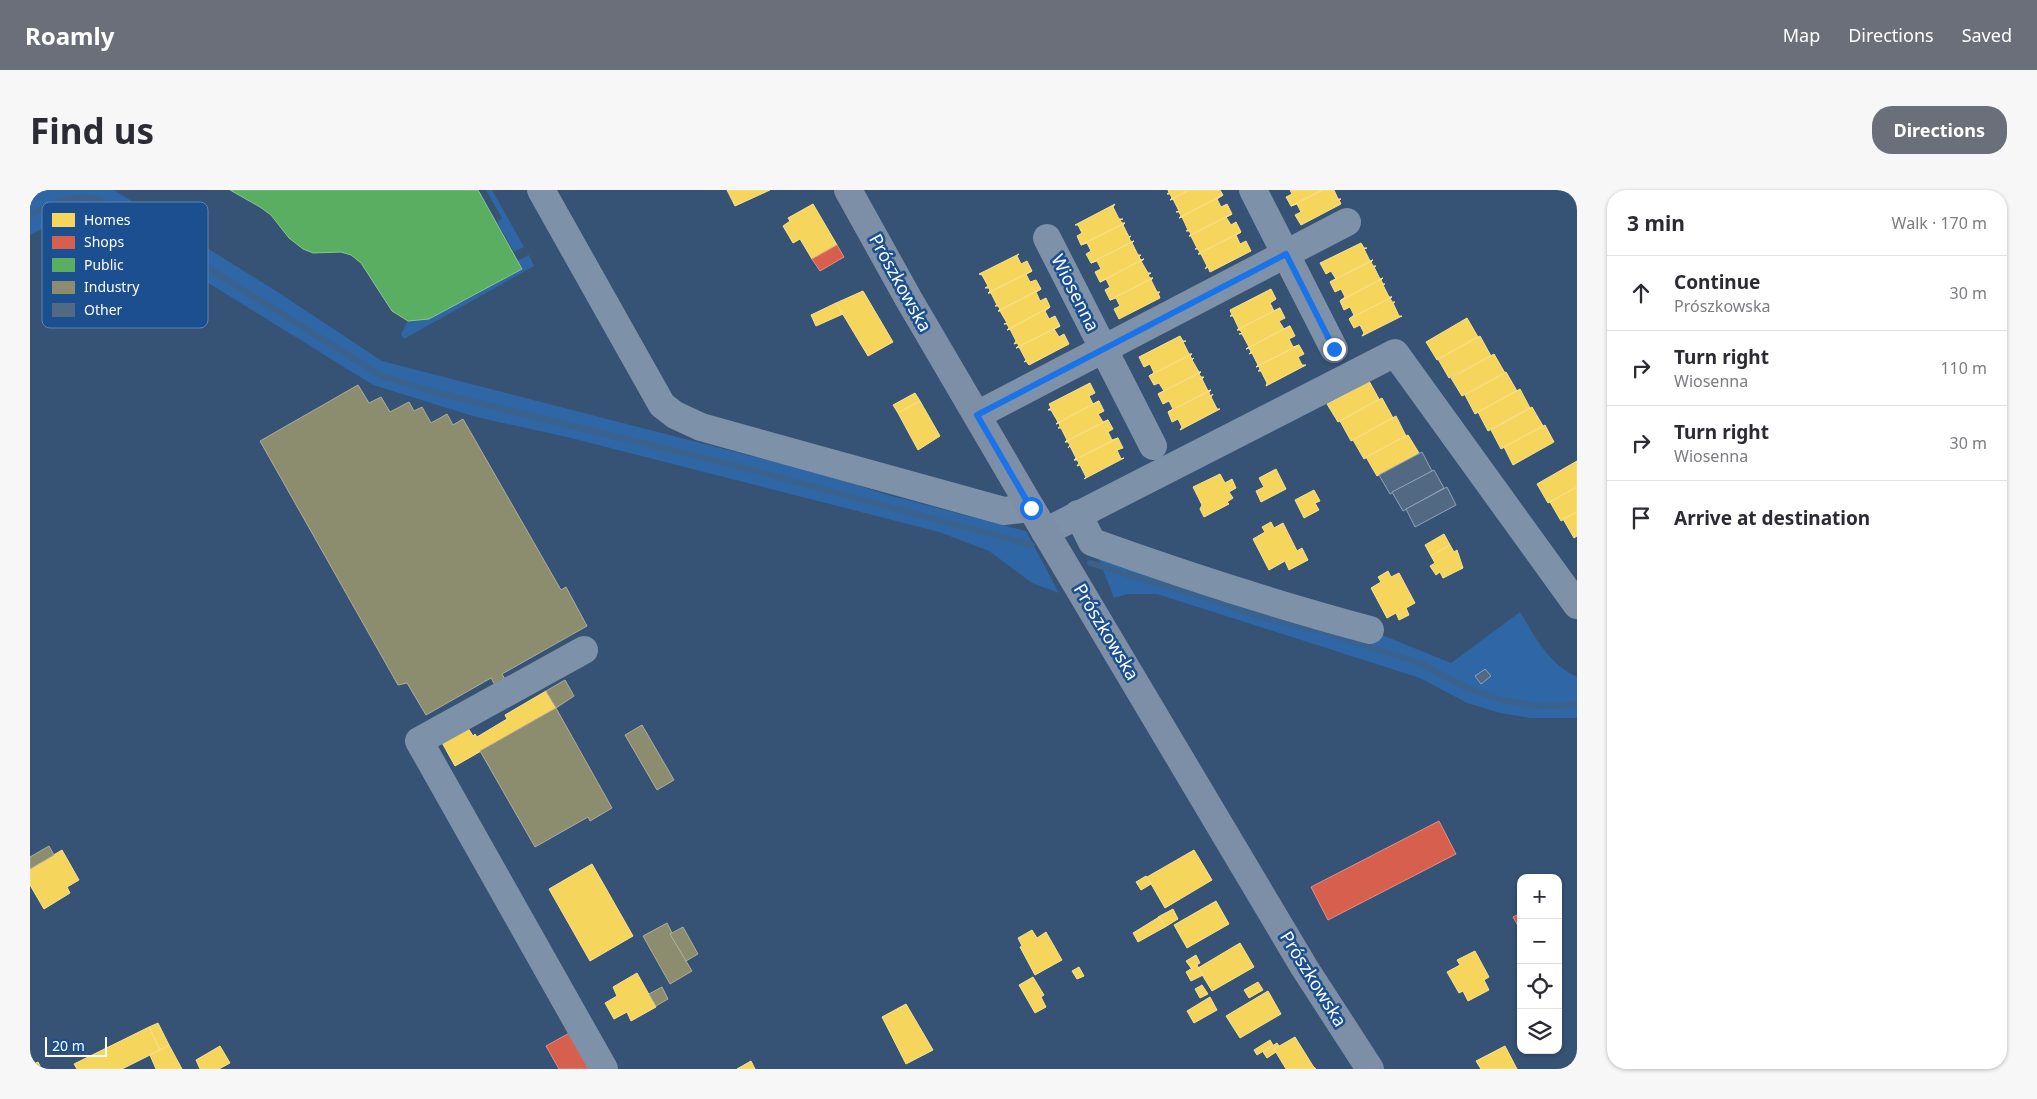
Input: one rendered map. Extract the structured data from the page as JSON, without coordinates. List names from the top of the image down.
{
  "streets": {
    "main road": ["Prószkowska"],
    "street": ["Wiosenna"]
  },
  "crossings": [
    ["Prószkowska", "Wiosenna"]
  ],
  "legend": [
    "Homes",
    "Shops",
    "Public",
    "Industry",
    "Other"
  ],
  "scale_bar": "20 m",
  "page": {
    "header": "Roamly",
    "nav": ["Map", "Directions", "Saved"],
    "buttons": "Directions",
    "title": "Find us",
    "heading": ["3 min", "Walk · 170 m"],
    "list": [
      ["Continue", "Prószkowska", "30 m"],
      ["Turn right", "Wiosenna", "110 m"],
      ["Turn right", "Wiosenna", "30 m"],
      "Arrive at destination"
    ],
    "map_buttons": ["+", "−"],
    "scale": "20 m"
  }
}
